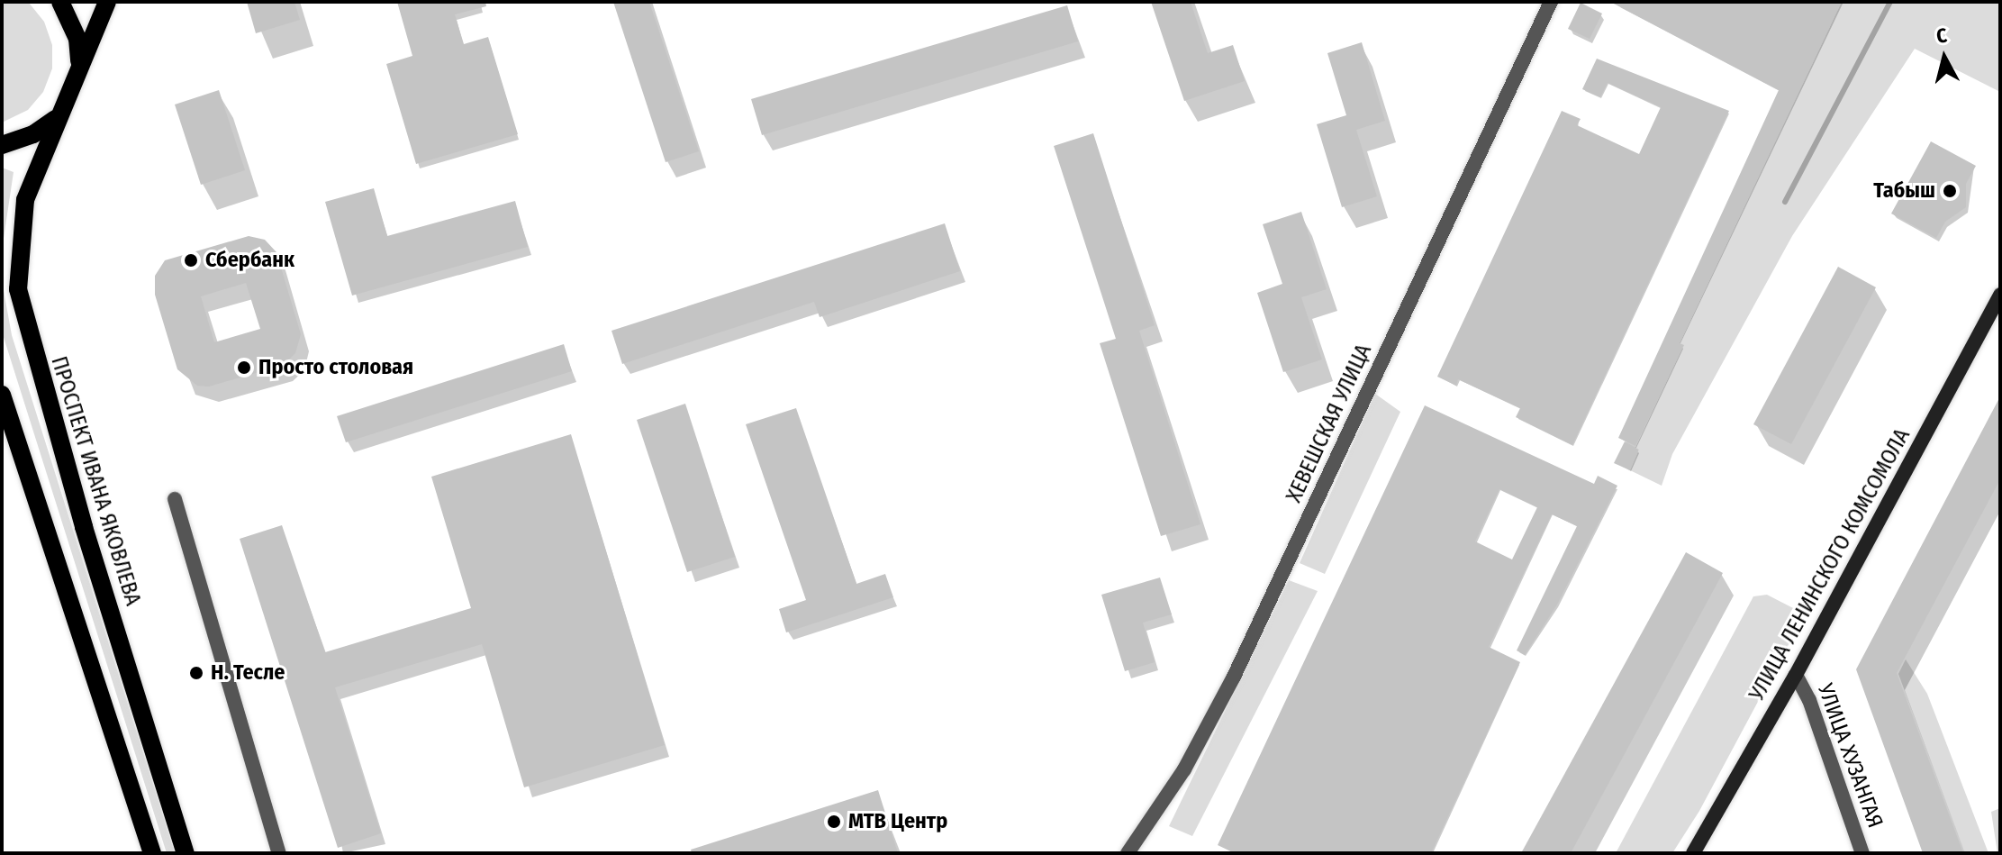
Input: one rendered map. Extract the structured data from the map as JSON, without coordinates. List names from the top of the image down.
{
  "streets": {
    "main road": ["ПРОСПЕКТ ИВАНА ЯКОВЛЕВА", "УЛИЦА ЛЕНИНСКОГО КОМСОМОЛА"],
    "street": ["ХЕВЕШСКАЯ УЛИЦА", "УЛИЦА ХУЗАНГАЯ"]
  },
  "crossings": [
    ["УЛИЦА ЛЕНИНСКОГО КОМСОМОЛА", "УЛИЦА ХУЗАНГАЯ"]
  ],
  "places": [
    "Табыш",
    "Сбербанк",
    "Просто столовая",
    "Н. Тесле",
    "МТВ Центр"
  ],
  "north": "top"
}
